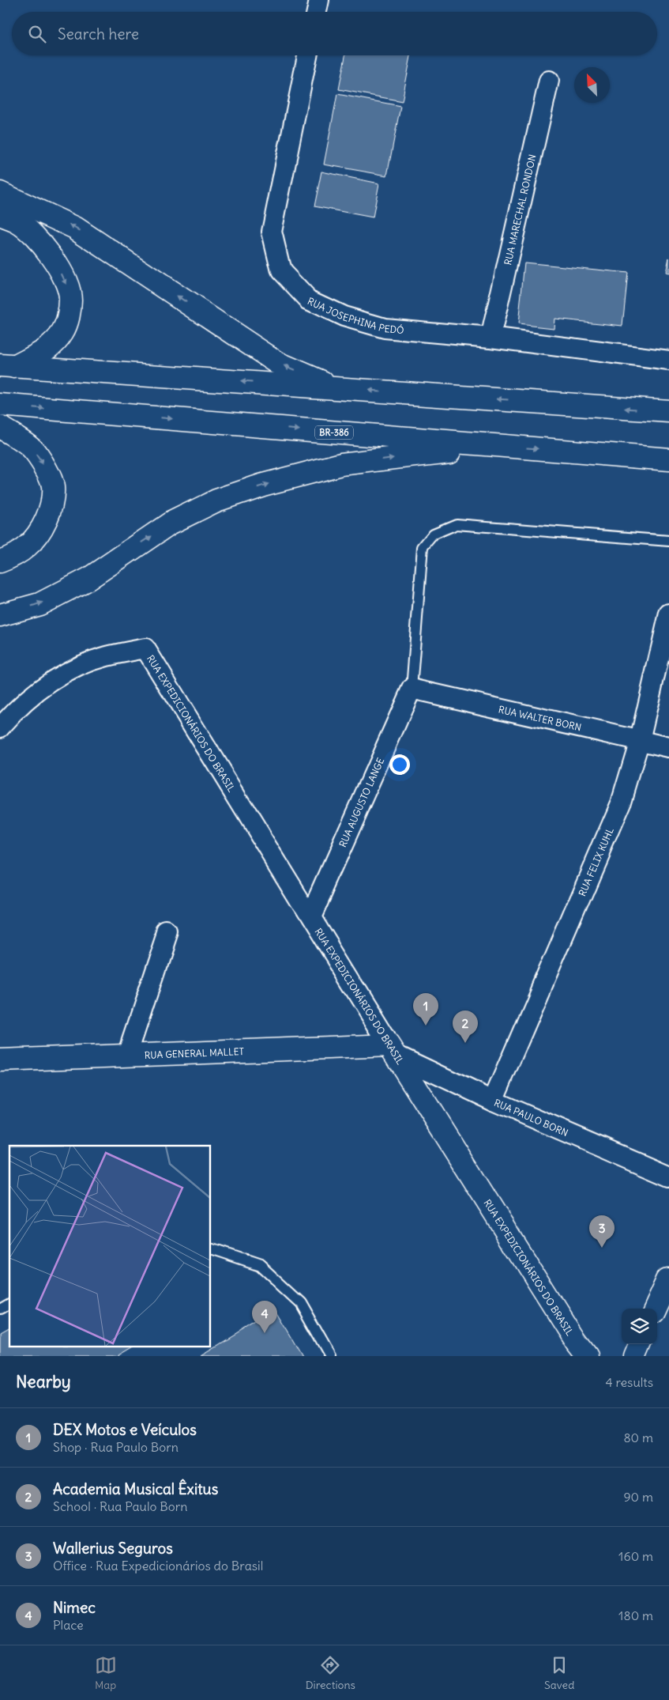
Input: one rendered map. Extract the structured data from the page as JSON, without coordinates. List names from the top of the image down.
{
  "streets": {
    "main road": ["BR-386", "RUA EXPEDICIONÁRIOS DO BRASIL", "RUA GENERAL MALLET"],
    "street": [
      "RUA MARECHAL RONDON",
      "RUA JOSEPHINA PEDÓ",
      "RUA WALTER BORN",
      "RUA AUGUSTO LANGE",
      "RUA FELIX KUHL",
      "RUA PAULO BORN"
    ]
  },
  "crossings": [
    ["RUA MARECHAL RONDON", "RUA JOSEPHINA PEDÓ"],
    ["RUA WALTER BORN", "RUA AUGUSTO LANGE"],
    ["RUA WALTER BORN", "RUA FELIX KUHL"],
    ["RUA EXPEDICIONÁRIOS DO BRASIL", "RUA AUGUSTO LANGE"],
    ["RUA EXPEDICIONÁRIOS DO BRASIL", "RUA GENERAL MALLET"],
    ["RUA EXPEDICIONÁRIOS DO BRASIL", "RUA PAULO BORN"],
    ["RUA FELIX KUHL", "RUA PAULO BORN"],
    ["RUA GENERAL MALLET", "RUA PAULO BORN"]
  ],
  "north": "top left",
  "page": {
    "search": "Search here",
    "pins": [
      "1",
      "2",
      "3",
      "4"
    ],
    "heading": ["Nearby", "4 results"],
    "list": [
      {
        "mark": "1",
        "name": "DEX Motos e Veículos",
        "note": "Shop · Rua Paulo Born",
        "value": "80 m"
      },
      {
        "mark": "2",
        "name": "Academia Musical Êxitus",
        "note": "School · Rua Paulo Born",
        "value": "90 m"
      },
      {
        "mark": "3",
        "name": "Wallerius Seguros",
        "note": "Office · Rua Expedicionários do Brasil",
        "value": "160 m"
      },
      {
        "mark": "4",
        "name": "Nimec",
        "note": "Place",
        "value": "180 m"
      }
    ],
    "nav": ["Map", "Directions", "Saved"]
  }
}
